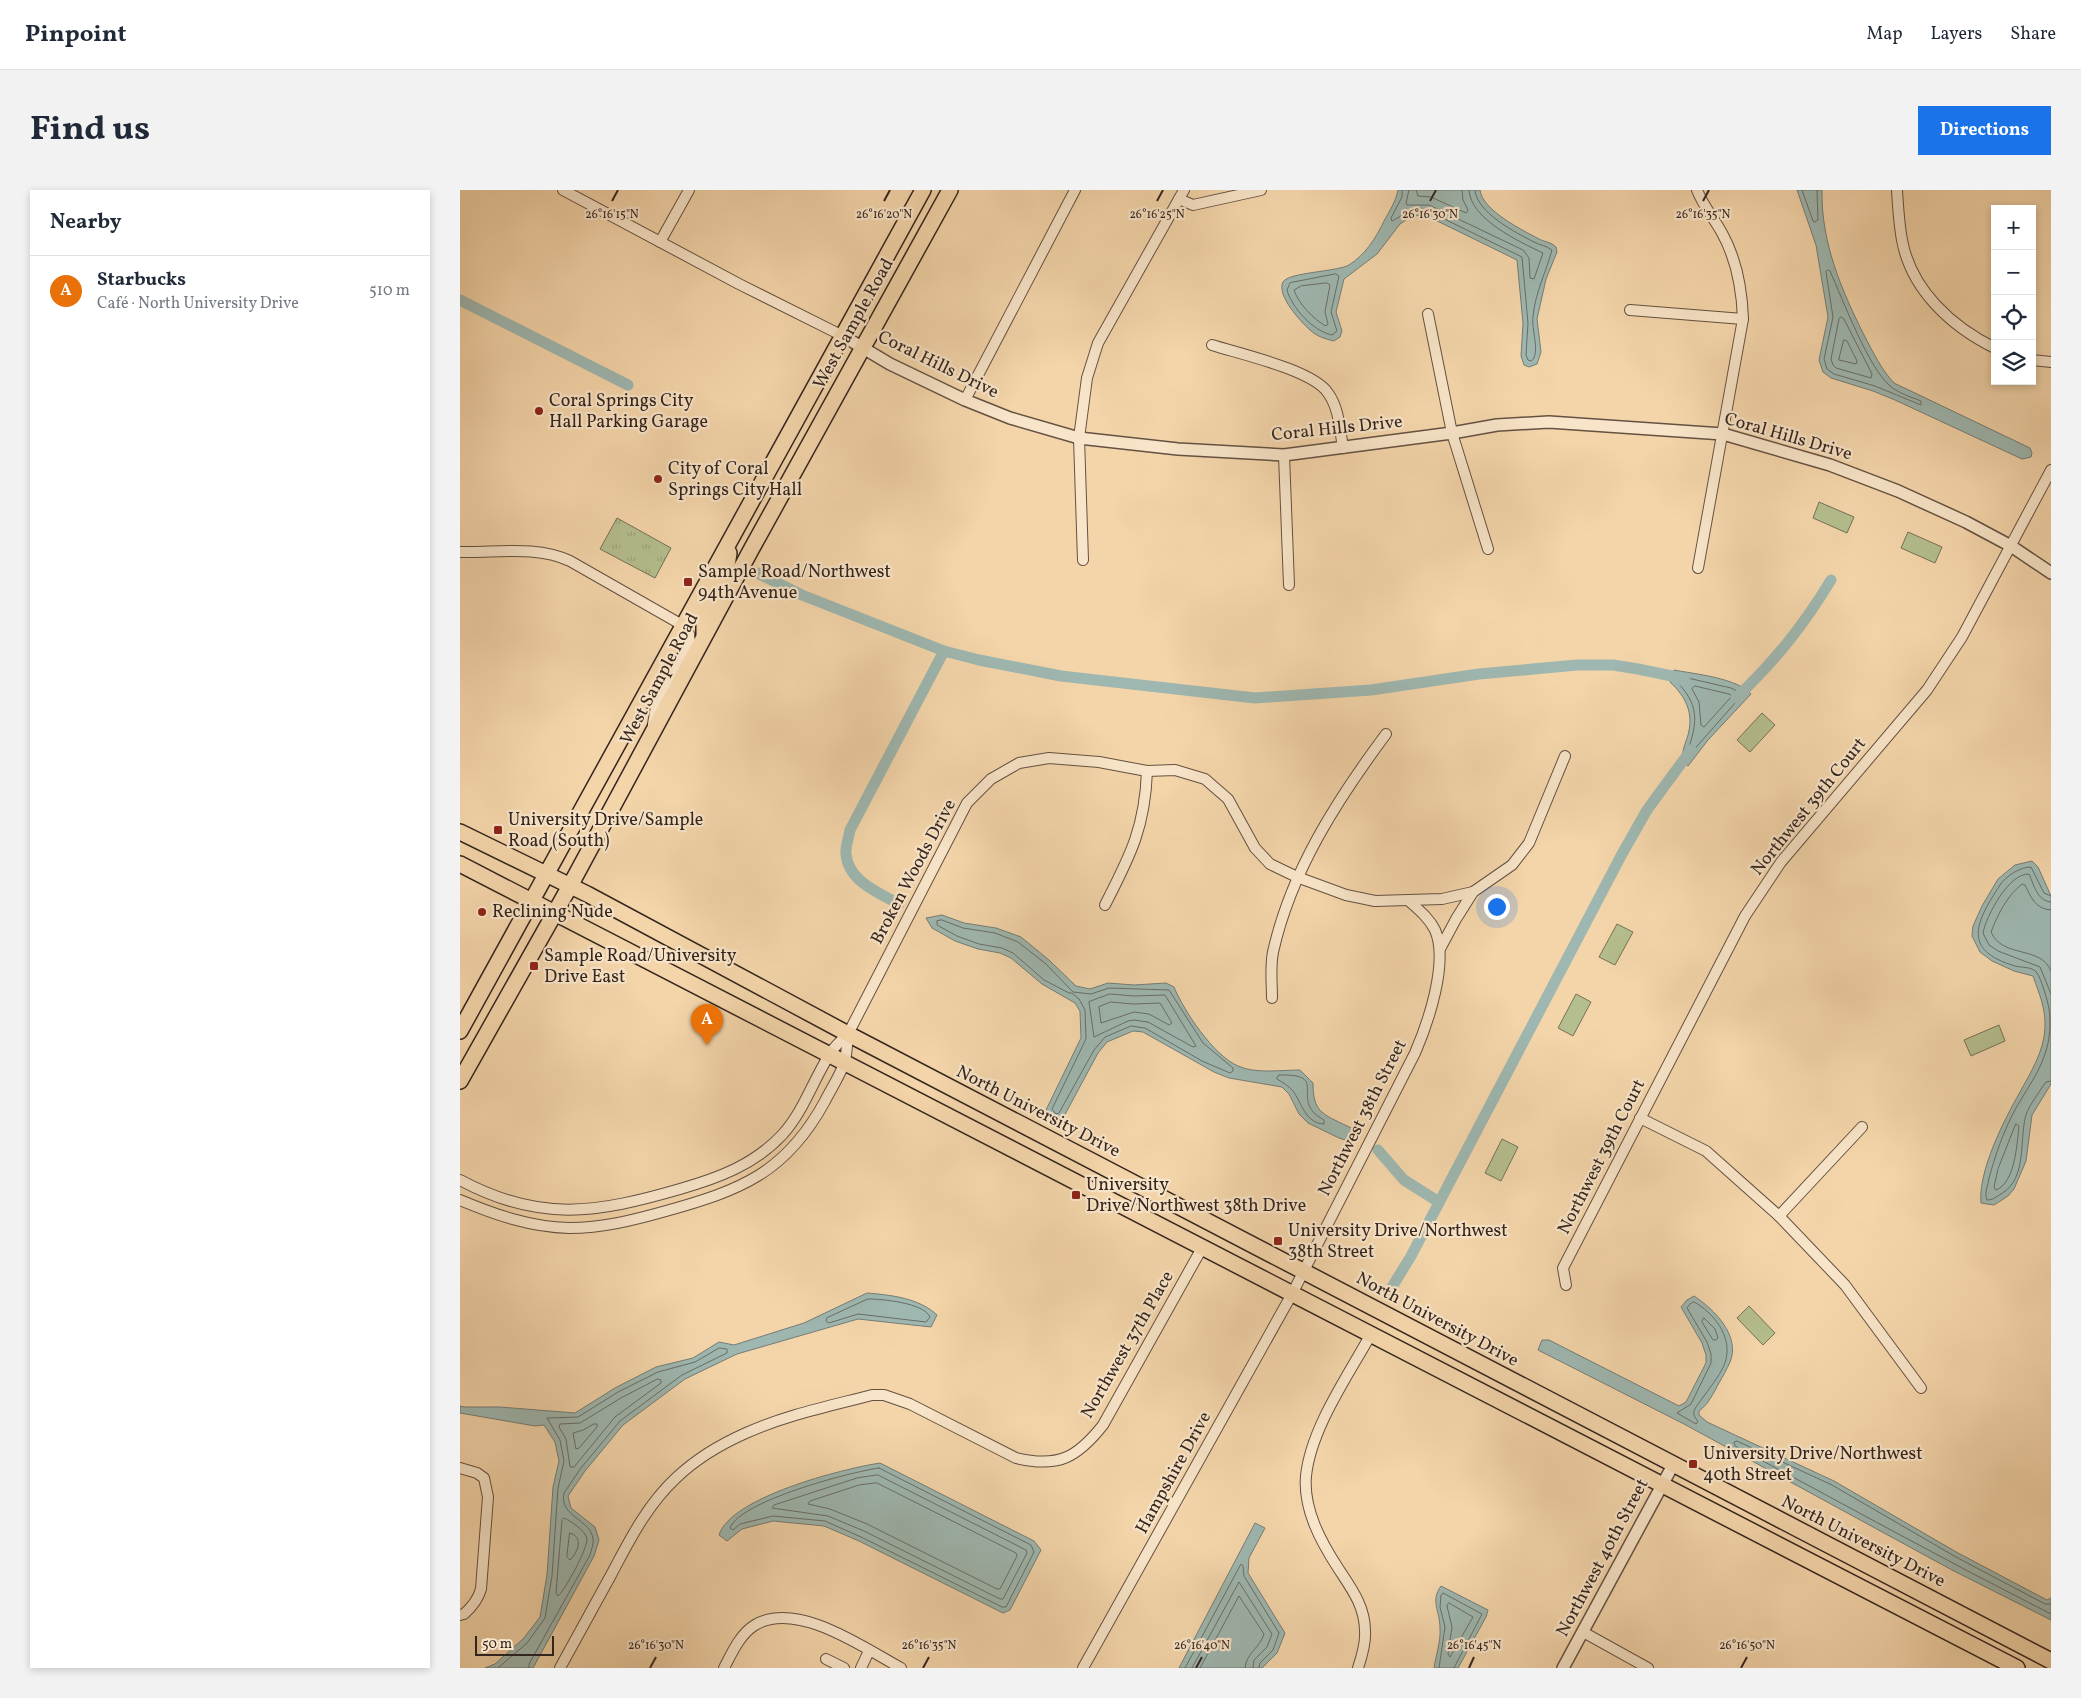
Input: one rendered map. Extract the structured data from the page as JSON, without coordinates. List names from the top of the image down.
{
  "streets": {
    "main road": ["West Sample Road", "North University Drive"],
    "street": [
      "Coral Hills Drive",
      "Northwest 39th Court",
      "Broken Woods Drive",
      "Northwest 38th Street",
      "Northwest 37th Place",
      "Hampshire Drive",
      "Northwest 40th Street"
    ]
  },
  "crossings": [
    ["West Sample Road", "Coral Hills Drive"],
    ["West Sample Road", "North University Drive"],
    ["Coral Hills Drive", "Northwest 39th Court"],
    ["Broken Woods Drive", "North University Drive"],
    ["Broken Woods Drive", "Northwest 38th Street"],
    ["North University Drive", "Northwest 38th Street"],
    ["North University Drive", "Northwest 40th Street"],
    ["Northwest 38th Street", "Hampshire Drive"]
  ],
  "places": {
    "other": ["Coral Springs City Hall Parking Garage", "City of Coral Springs City Hall", "Reclining Nude"],
    "transit": [
      "Sample Road/Northwest 94th Avenue",
      "University Drive/Sample Road (South)",
      "Sample Road/University Drive East",
      "University Drive/Northwest 38th Drive",
      "University Drive/Northwest 38th Street",
      "University Drive/Northwest 40th Street"
    ]
  },
  "scale_bar": "50 m",
  "page": {
    "header": "Pinpoint",
    "nav": ["Map", "Layers", "Share"],
    "title": "Find us",
    "buttons": "Directions",
    "heading": "Nearby",
    "map_buttons": ["+", "−"],
    "list": [
      {
        "mark": "A",
        "name": "Starbucks",
        "note": "Café · North University Drive",
        "value": "510 m"
      }
    ],
    "pins": "A",
    "scale": "50 m"
  },
  "coordinates": [
    "26°16'15\"N",
    "26°16'20\"N",
    "26°16'25\"N",
    "26°16'30\"N",
    "26°16'35\"N",
    "26°16'40\"N",
    "26°16'45\"N",
    "26°16'50\"N"
  ]
}
